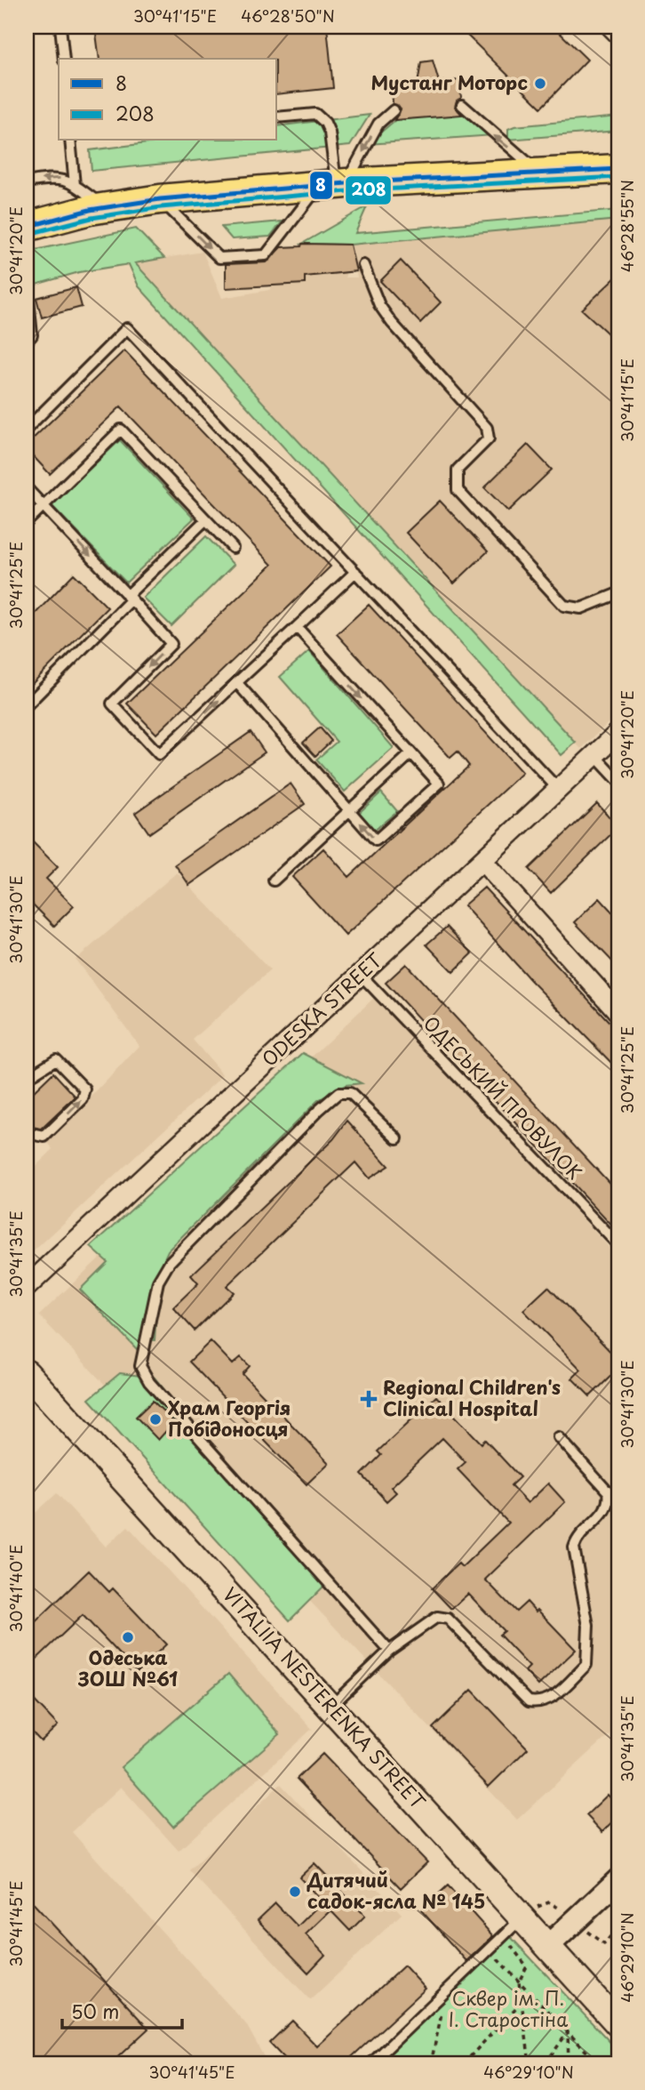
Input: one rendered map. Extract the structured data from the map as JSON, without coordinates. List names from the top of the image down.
{
  "streets": {
    "main road": ["VITALIIA NESTERENKA STREET"],
    "street": ["ODESKA STREET"],
    "lane": ["ОДЕСЬКИЙ ПРОВУЛОК"]
  },
  "crossings": [
    ["ODESKA STREET", "ОДЕСЬКИЙ ПРОВУЛОК"]
  ],
  "parks": ["Сквер ім. П. І. Старостіна"],
  "places": {
    "other": [
      "Мустанг Моторс",
      "Храм Георгія Побідоносця",
      "Одеська ЗОШ №61",
      "Дитячий садок-ясла № 145"
    ],
    "health": ["Regional Children's Clinical Hospital"]
  },
  "lines": ["transit line 8", "transit line 208"],
  "legend": ["8", "208"],
  "scale_bar": "50 m",
  "coordinates": [
    "30°41'15\"E",
    "46°28'50\"N",
    "46°28'55\"N",
    "30°41'20\"E",
    "30°41'25\"E",
    "30°41'30\"E",
    "30°41'35\"E",
    "30°41'40\"E",
    "30°41'45\"E",
    "46°29'10\"N"
  ]
}
